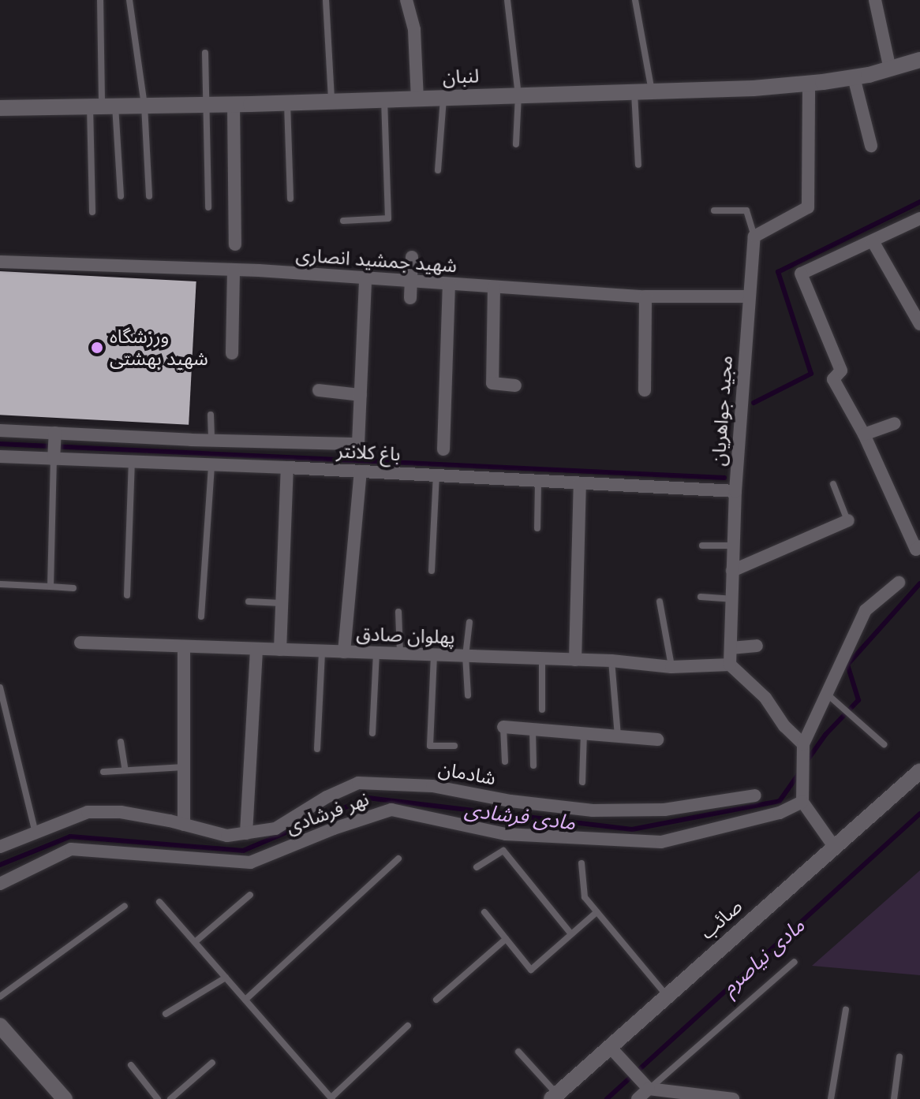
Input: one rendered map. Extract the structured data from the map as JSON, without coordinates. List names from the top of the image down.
{
  "streets": {
    "main road": ["لنبان", "صائب"],
    "street": [
      "شهید جمشید انصاری",
      "مجید جواهریان",
      "باغ کلانتر",
      "پهلوان صادق",
      "شادمان",
      "نهر فرشادی"
    ]
  },
  "crossings": [
    ["شهید جمشید انصاری", "مجید جواهریان"],
    ["مجید جواهریان", "باغ کلانتر"],
    ["مجید جواهریان", "پهلوان صادق"]
  ],
  "water": ["مادی فرشادی", "مادی نیاصرم"],
  "places": ["ورزشگاه شهید بهشتی"]
}
